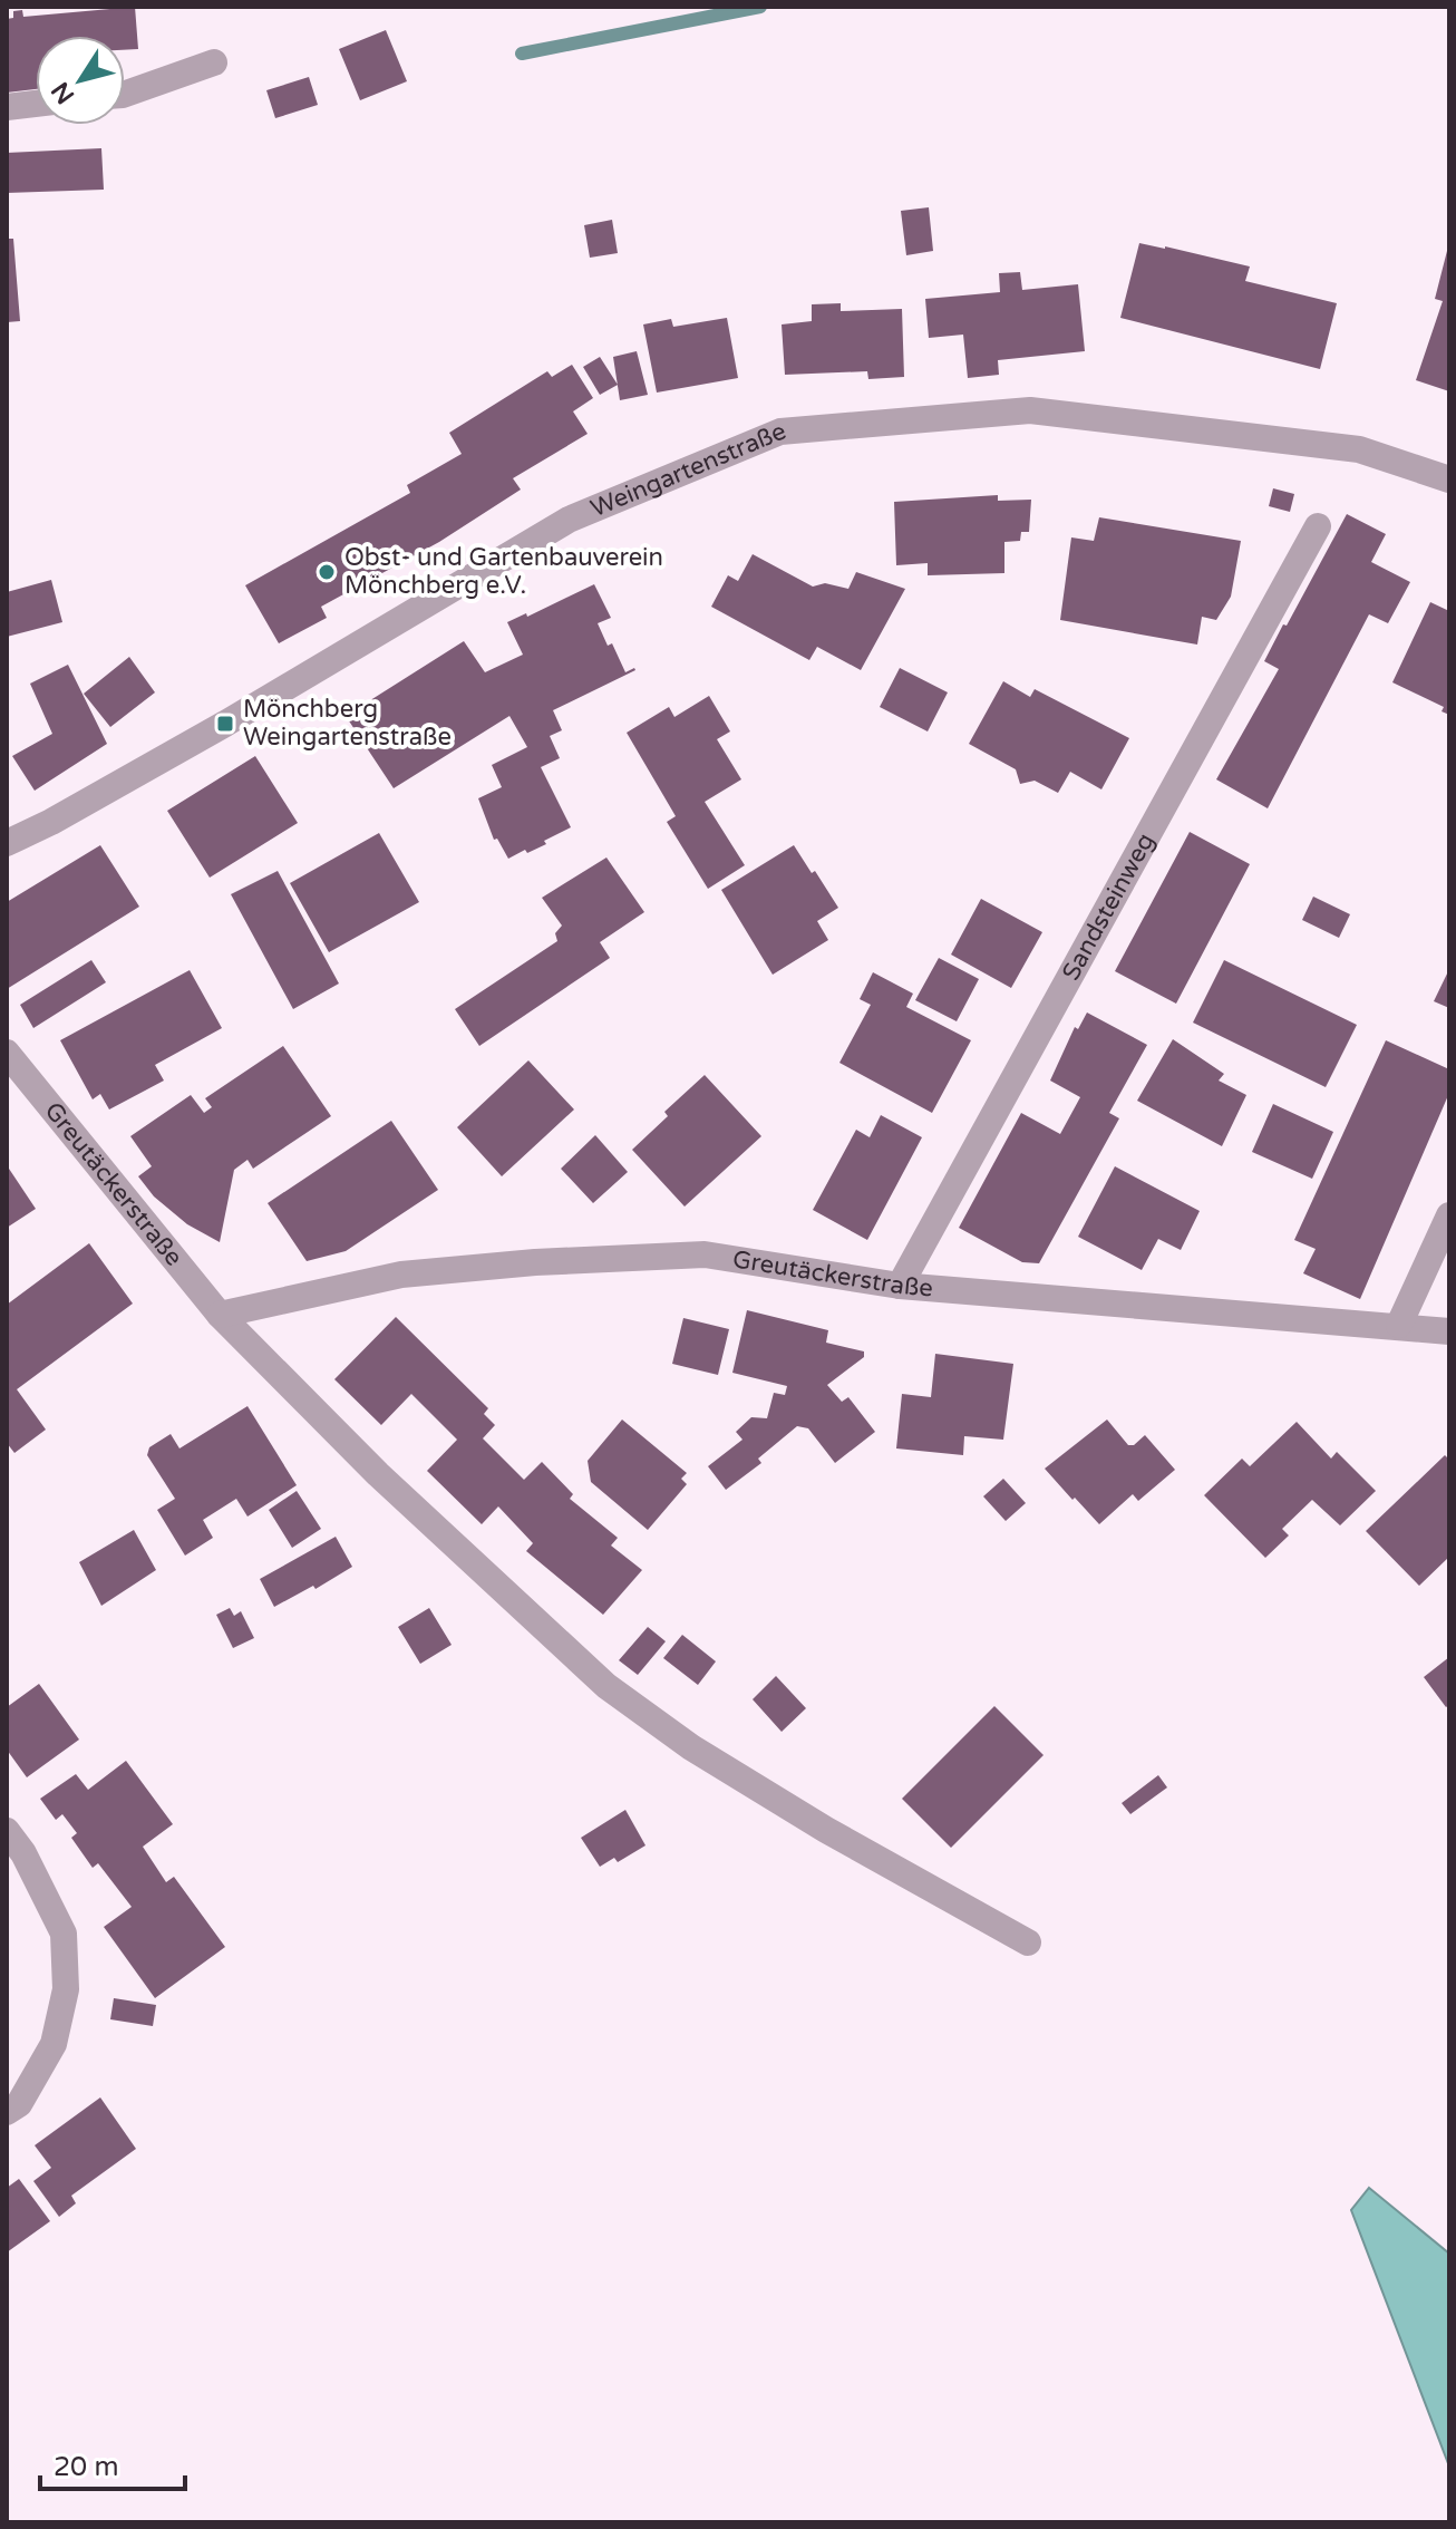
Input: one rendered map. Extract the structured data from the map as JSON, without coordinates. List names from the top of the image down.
{
  "streets": {
    "street": ["Weingartenstraße", "Sandsteinweg", "Greutäckerstraße"]
  },
  "crossings": [
    ["Sandsteinweg", "Greutäckerstraße"]
  ],
  "places": {
    "other": ["Obst- und Gartenbauverein Mönchberg e.V."],
    "transit": ["Mönchberg Weingartenstraße"]
  },
  "scale_bar": "20 m",
  "north": "bottom left"
}
